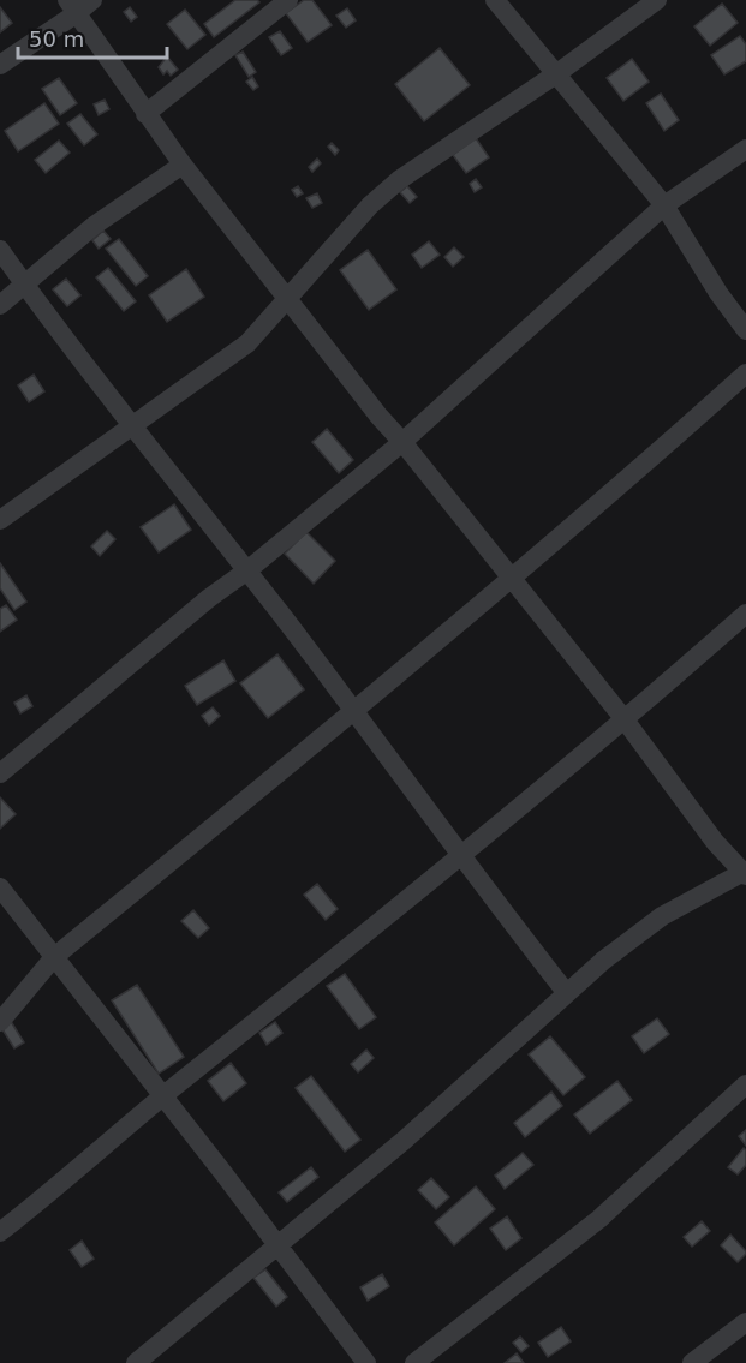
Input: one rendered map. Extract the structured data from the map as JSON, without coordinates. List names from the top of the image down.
{
  "scale_bar": "50 m"
}
